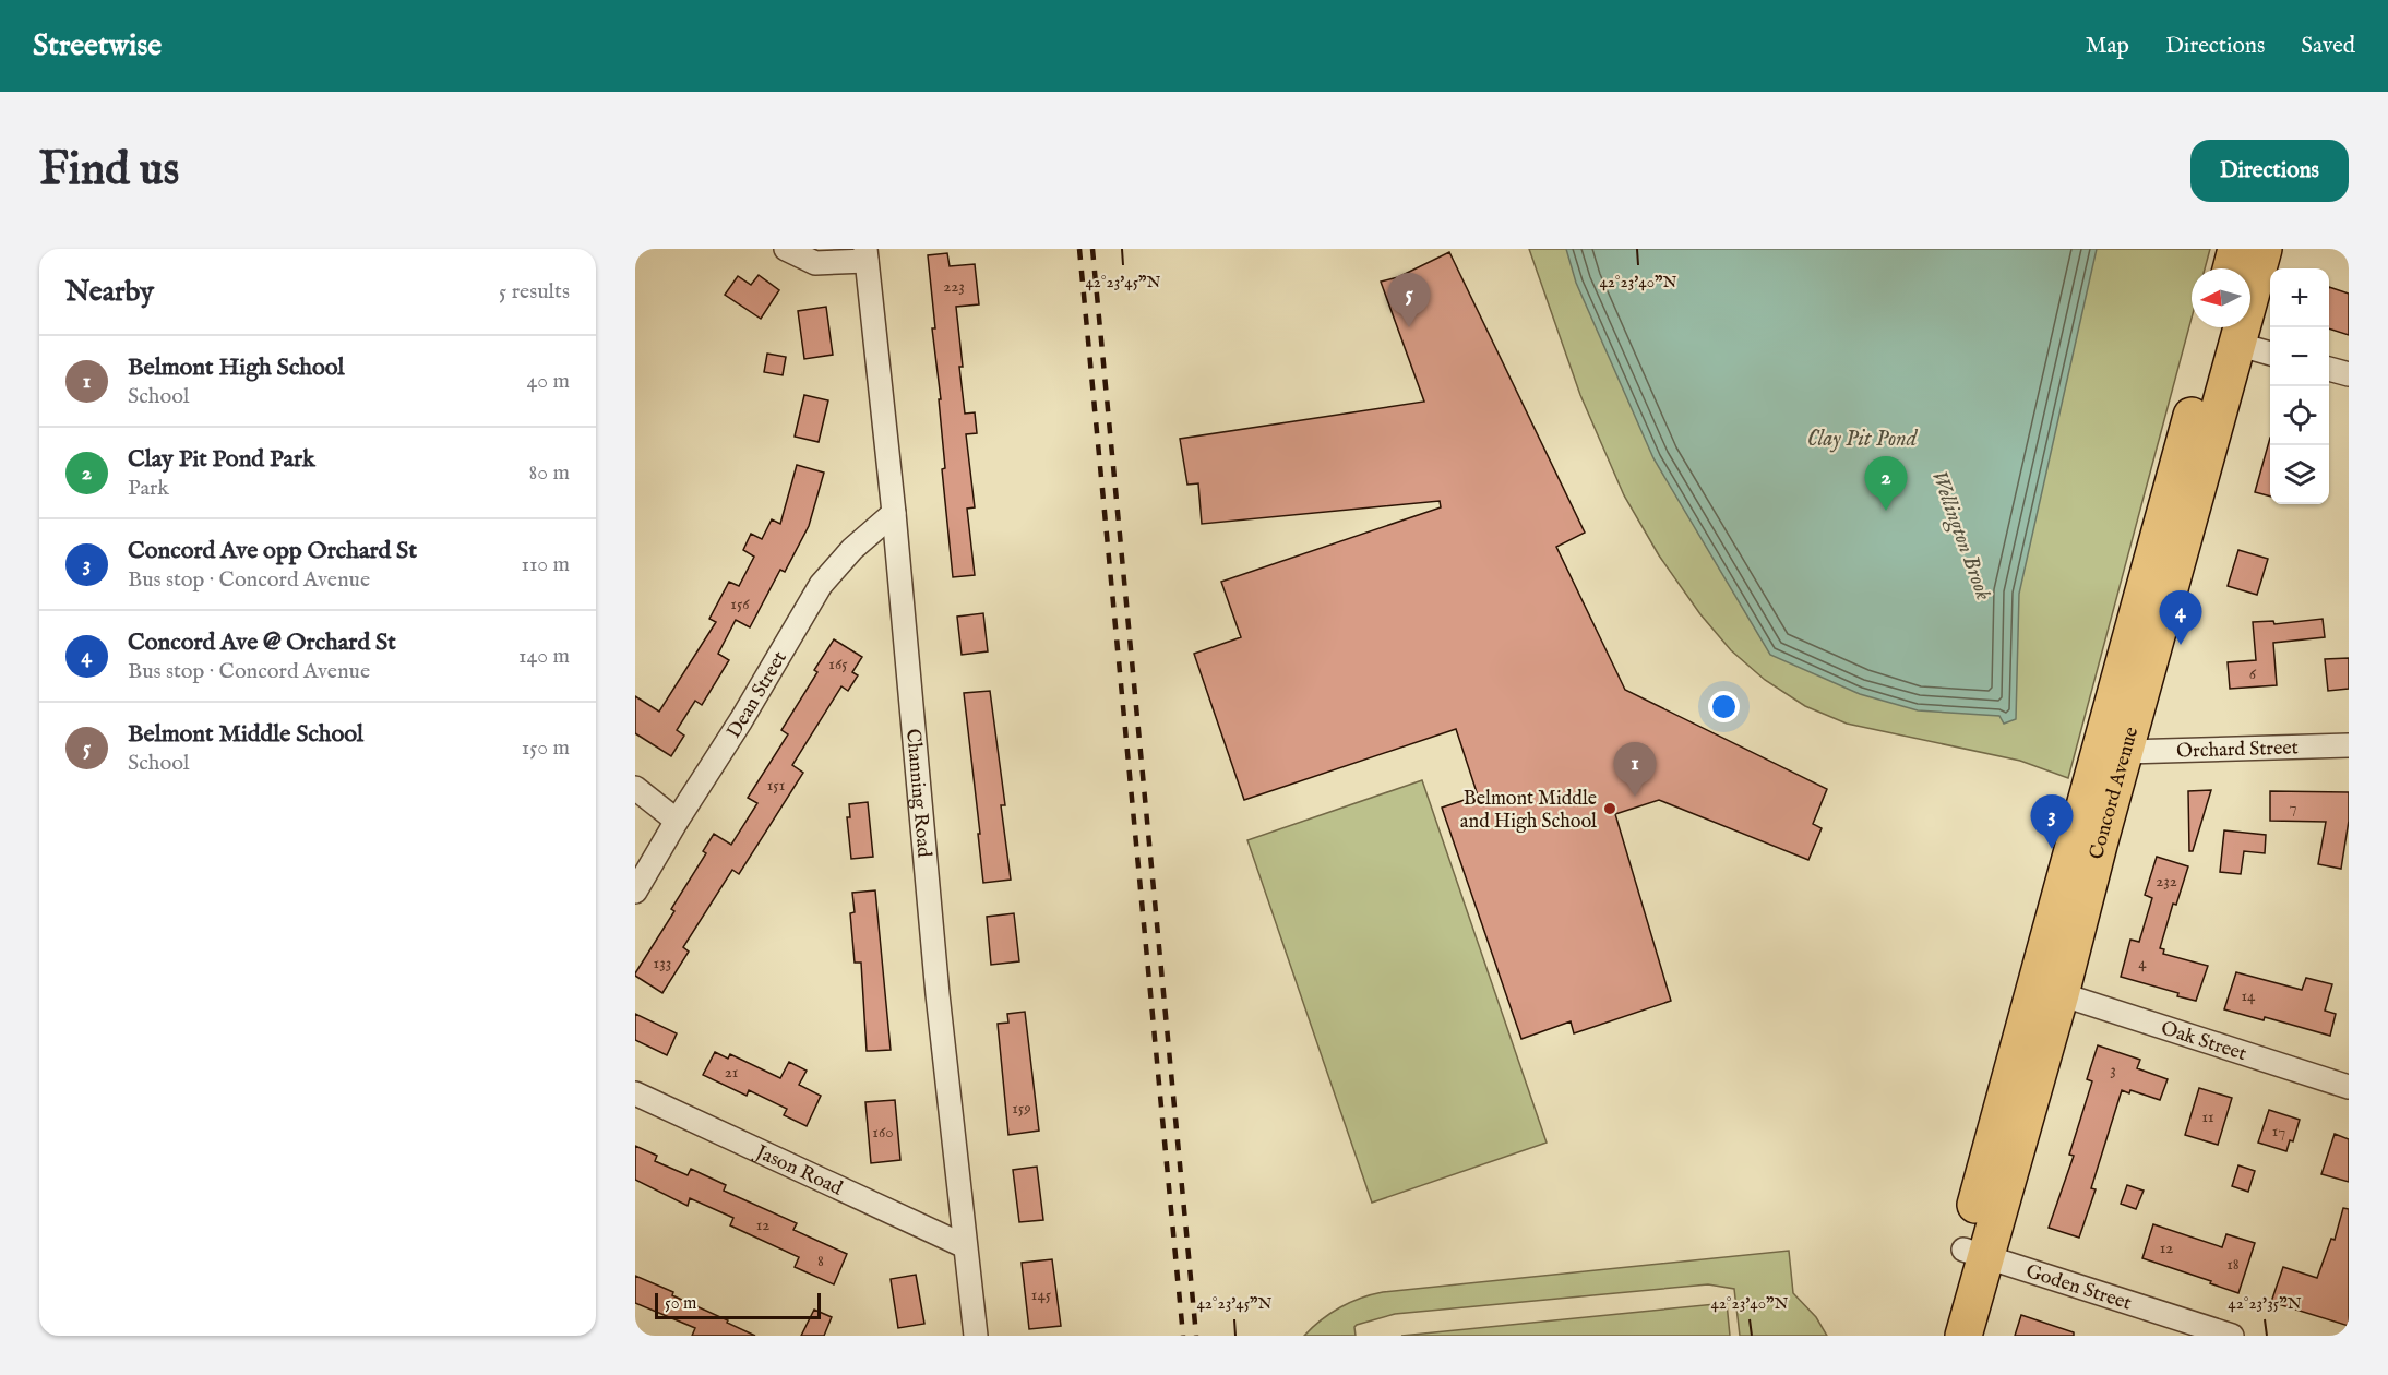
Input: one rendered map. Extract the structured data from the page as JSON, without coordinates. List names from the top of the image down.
{
  "streets": {
    "main road": ["Concord Avenue"],
    "street": [
      "Dean Street",
      "Orchard Street",
      "Channing Road",
      "Oak Street",
      "Jason Road",
      "Goden Street"
    ]
  },
  "crossings": [
    ["Dean Street", "Channing Road"],
    ["Orchard Street", "Concord Avenue"],
    ["Channing Road", "Jason Road"],
    ["Concord Avenue", "Oak Street"],
    ["Concord Avenue", "Goden Street"]
  ],
  "water": ["Clay Pit Pond", "Wellington Brook"],
  "places": ["Belmont Middle and High School"],
  "house_numbers": [
    "223",
    "156",
    "165",
    "6",
    "151",
    "7",
    "232",
    "133",
    "4",
    "14",
    "3",
    "21",
    "159",
    "11",
    "17",
    "160",
    "12",
    "12",
    "8",
    "18",
    "145"
  ],
  "scale_bar": "50 m",
  "north": "left",
  "page": {
    "header": "Streetwise",
    "nav": ["Map", "Directions", "Saved"],
    "buttons": "Directions",
    "title": "Find us",
    "heading": ["Nearby", "5 results"],
    "map_buttons": ["+", "−"],
    "pins": [
      "5",
      "2",
      "4",
      "1",
      "3"
    ],
    "list": [
      {
        "mark": "1",
        "name": "Belmont High School",
        "note": "School",
        "value": "40 m"
      },
      {
        "mark": "2",
        "name": "Clay Pit Pond Park",
        "note": "Park",
        "value": "80 m"
      },
      {
        "mark": "3",
        "name": "Concord Ave opp Orchard St",
        "note": "Bus stop · Concord Avenue",
        "value": "110 m"
      },
      {
        "mark": "4",
        "name": "Concord Ave @ Orchard St",
        "note": "Bus stop · Concord Avenue",
        "value": "140 m"
      },
      {
        "mark": "5",
        "name": "Belmont Middle School",
        "note": "School",
        "value": "150 m"
      }
    ],
    "scale": "50 m"
  },
  "coordinates": ["42°23'45\"N", "42°23'40\"N", "42°23'35\"N"]
}
